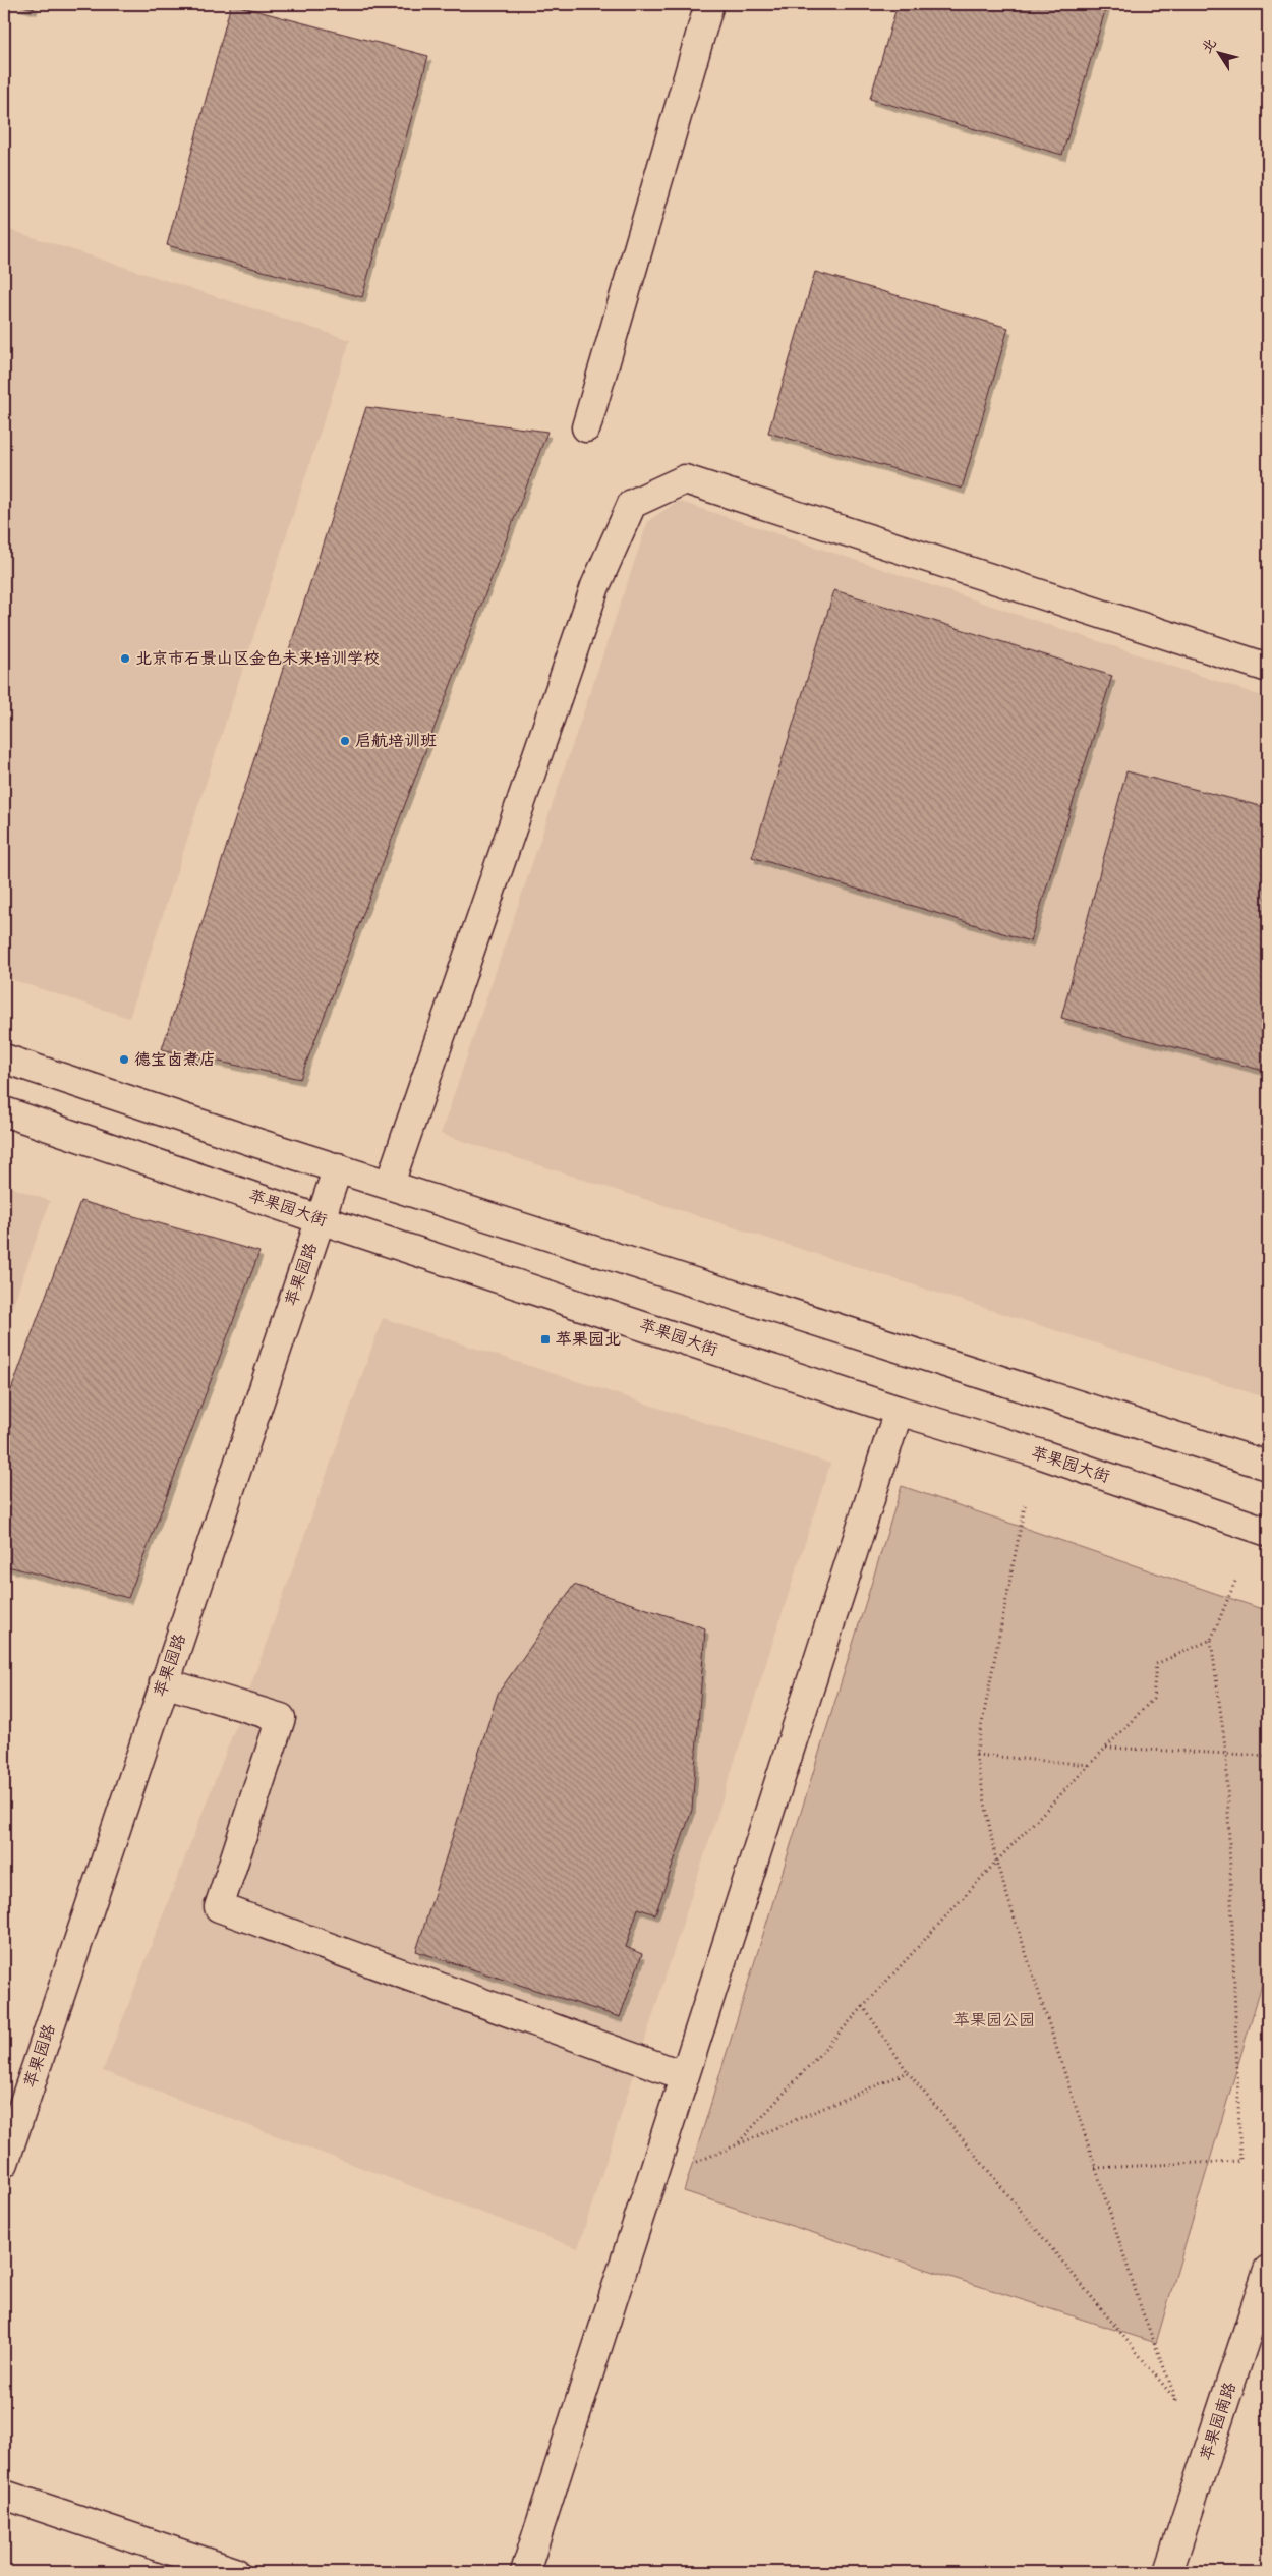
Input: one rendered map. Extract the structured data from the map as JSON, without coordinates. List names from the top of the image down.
{
  "streets": {
    "street": ["苹果园大街", "苹果园路", "苹果园南路"]
  },
  "crossings": [
    ["苹果园大街", "苹果园路"]
  ],
  "parks": ["苹果园公园"],
  "places": {
    "other": ["北京市石景山区金色未来培训学校", "启航培训班", "德宝卤煮店"],
    "transit": ["苹果园北"]
  },
  "north": "top left"
}
